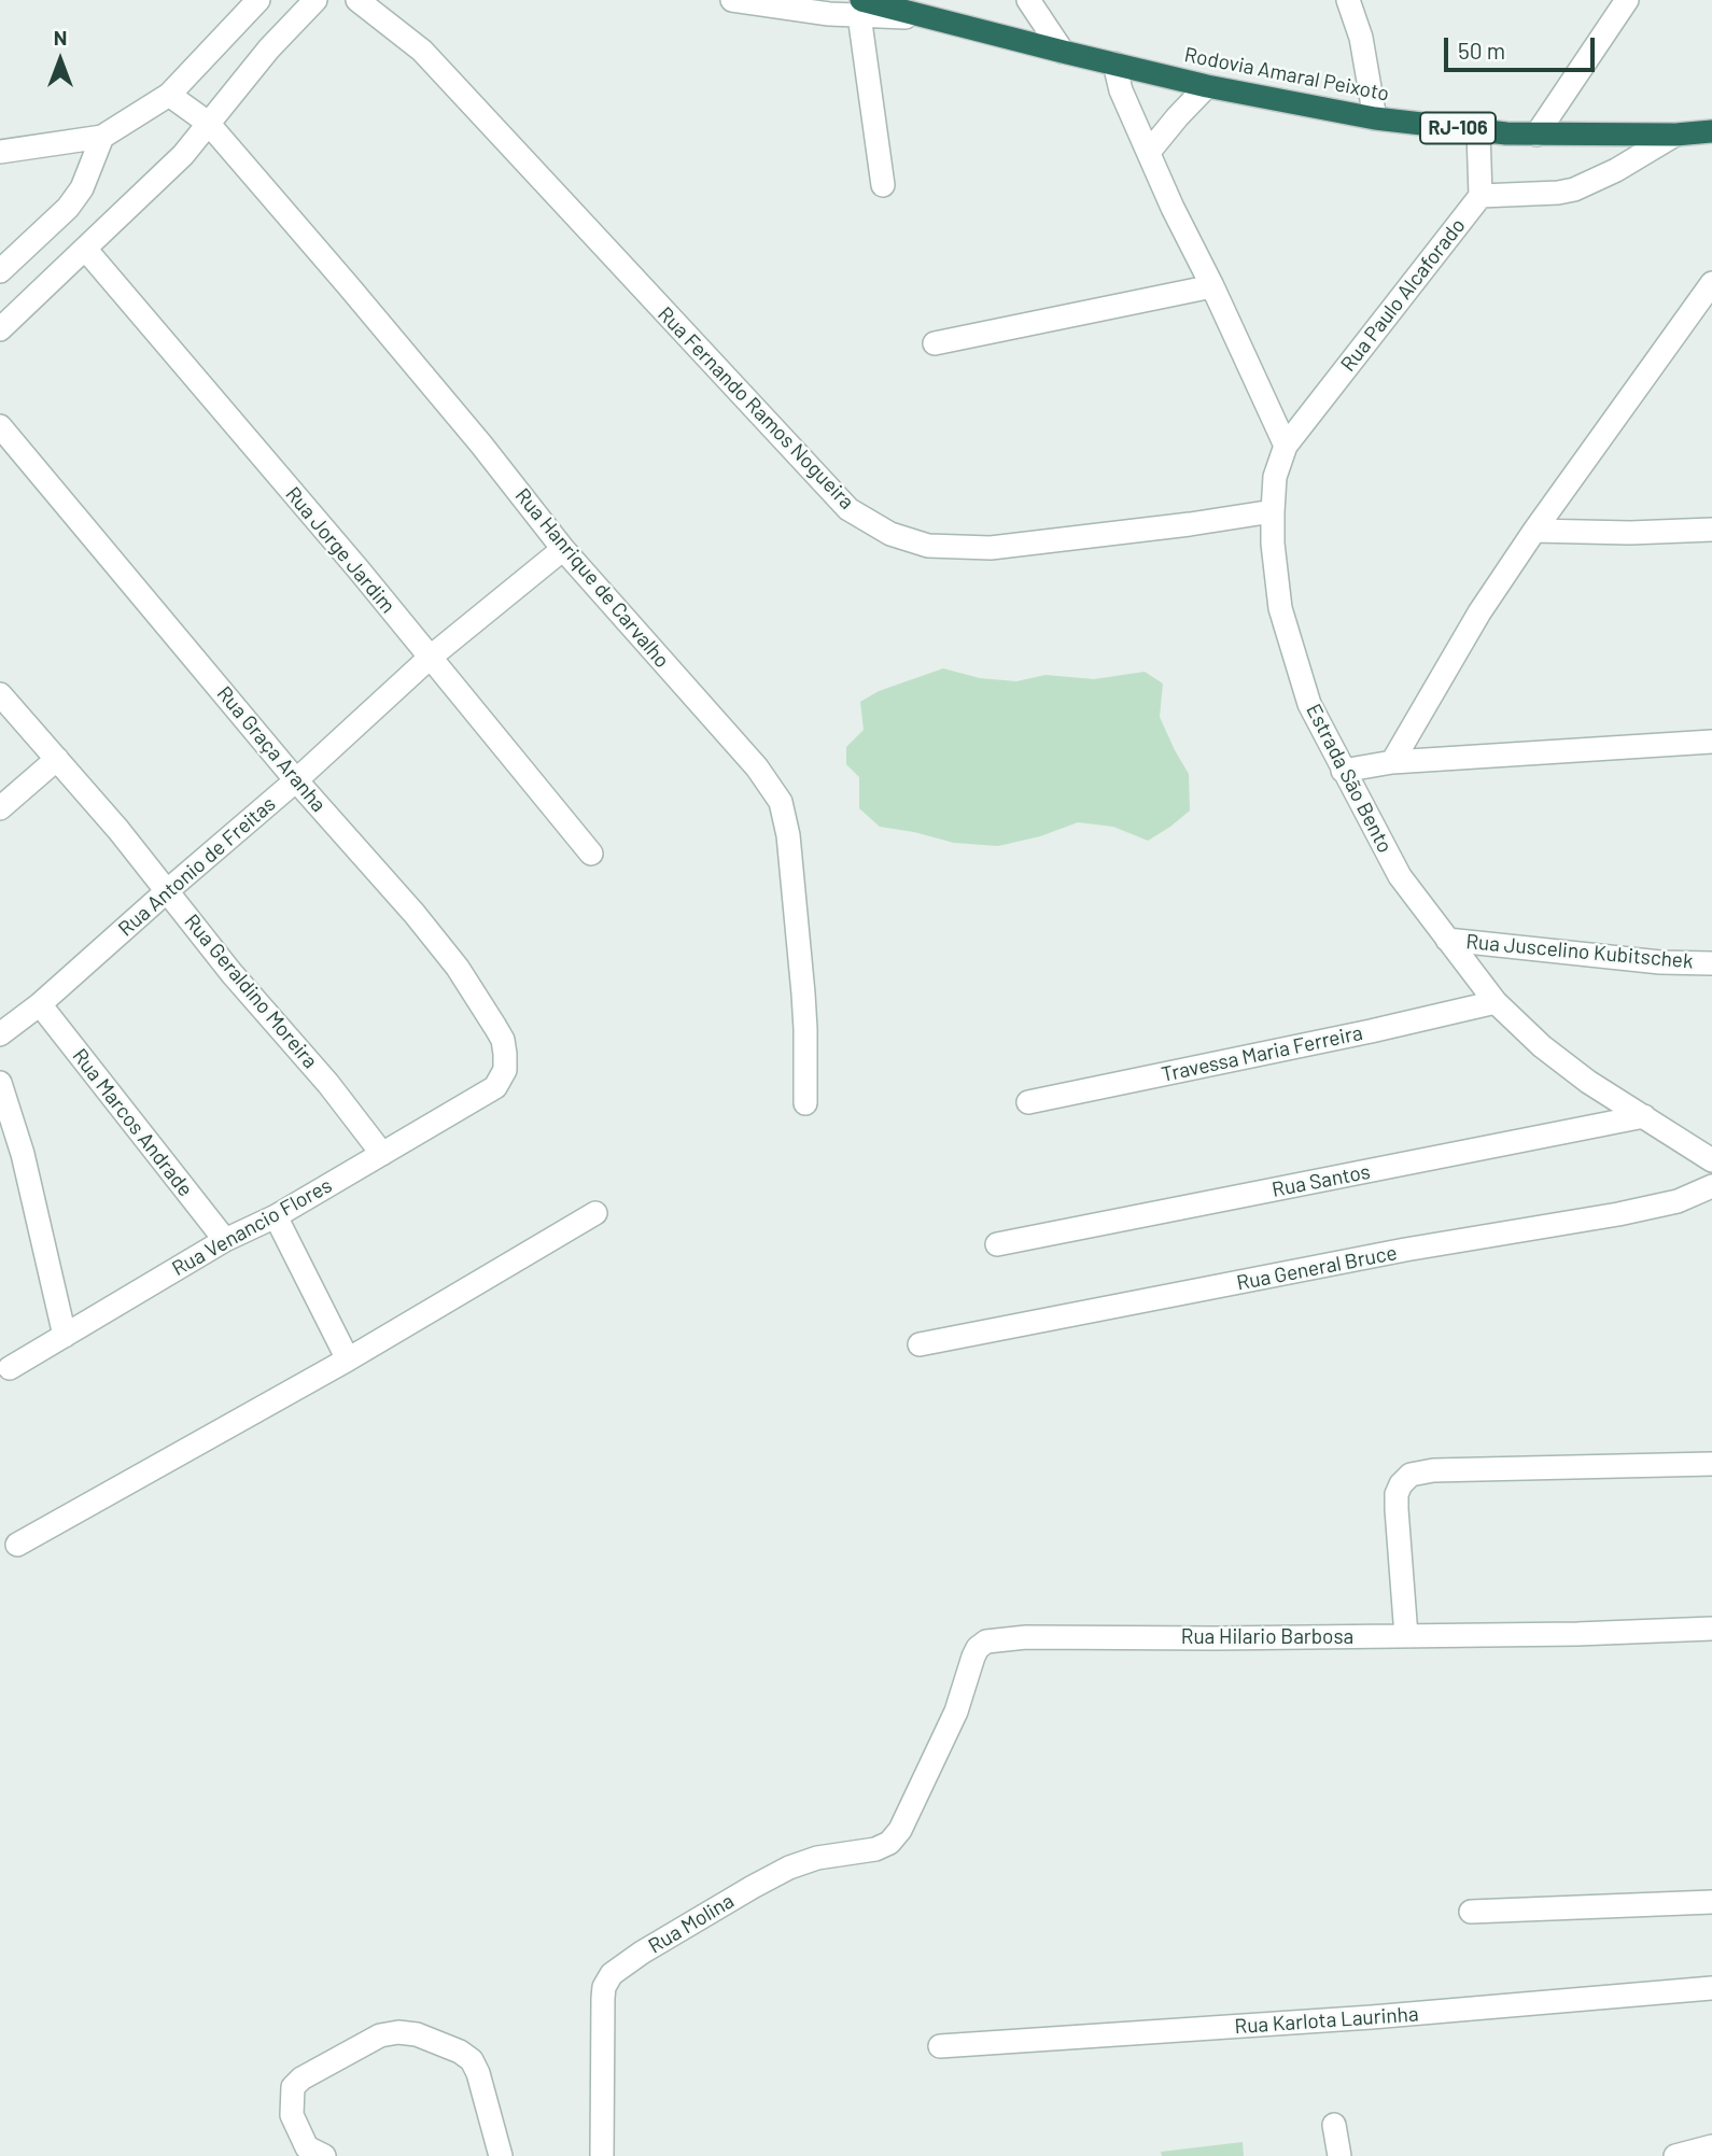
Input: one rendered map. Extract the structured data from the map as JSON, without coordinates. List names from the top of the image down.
{
  "streets": {
    "highway": ["Rodovia Amaral Peixoto", "RJ-106"],
    "street": [
      "Rua Paulo Alcaforado",
      "Rua Fernando Ramos Nogueira",
      "Rua Jorge Jardim",
      "Rua Hanrique de Carvalho",
      "Rua Graça Aranha",
      "Estrada São Bento",
      "Rua Antonio de Freitas",
      "Rua Juscelino Kubitschek",
      "Rua Geraldino Moreira",
      "Travessa Maria Ferreira",
      "Rua Marcos Andrade",
      "Rua Santos",
      "Rua Venancio Flores",
      "Rua General Bruce",
      "Rua Hilario Barbosa",
      "Rua Molina",
      "Rua Karlota Laurinha"
    ]
  },
  "crossings": [
    ["Rua Paulo Alcaforado", "Estrada São Bento"],
    ["Rua Fernando Ramos Nogueira", "Estrada São Bento"],
    ["Rua Jorge Jardim", "Rua Antonio de Freitas"],
    ["Rua Hanrique de Carvalho", "Rua Antonio de Freitas"],
    ["Rua Graça Aranha", "Rua Antonio de Freitas"],
    ["Rua Graça Aranha", "Rua Venancio Flores"],
    ["Estrada São Bento", "Rua Juscelino Kubitschek"],
    ["Estrada São Bento", "Travessa Maria Ferreira"],
    ["Estrada São Bento", "Rua Santos"],
    ["Rua Antonio de Freitas", "Rua Geraldino Moreira"],
    ["Rua Antonio de Freitas", "Rua Marcos Andrade"],
    ["Rua Geraldino Moreira", "Rua Venancio Flores"],
    ["Rua Marcos Andrade", "Rua Venancio Flores"],
    ["Rua Hilario Barbosa", "Rua Molina"]
  ],
  "scale_bar": "50 m",
  "north": "top"
}
